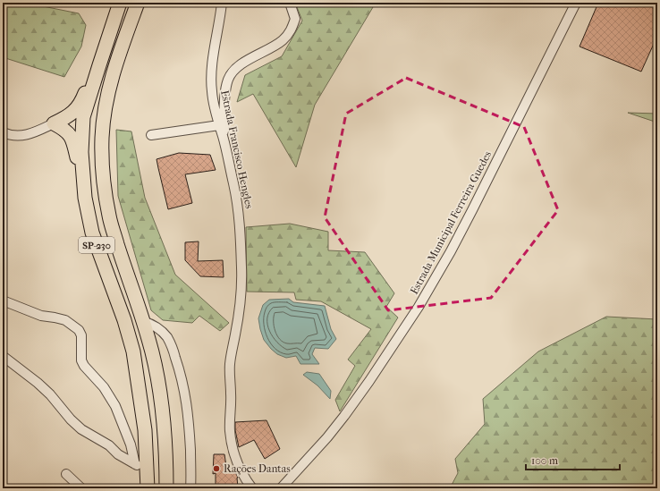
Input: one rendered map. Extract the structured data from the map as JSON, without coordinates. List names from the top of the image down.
{
  "streets": {
    "highway": ["SP-230"],
    "street": ["Estrada Francisco Hengles", "Estrada Municipal Ferreira Guedes"]
  },
  "places": ["Rações Dantas"],
  "scale_bar": "100 m"
}
